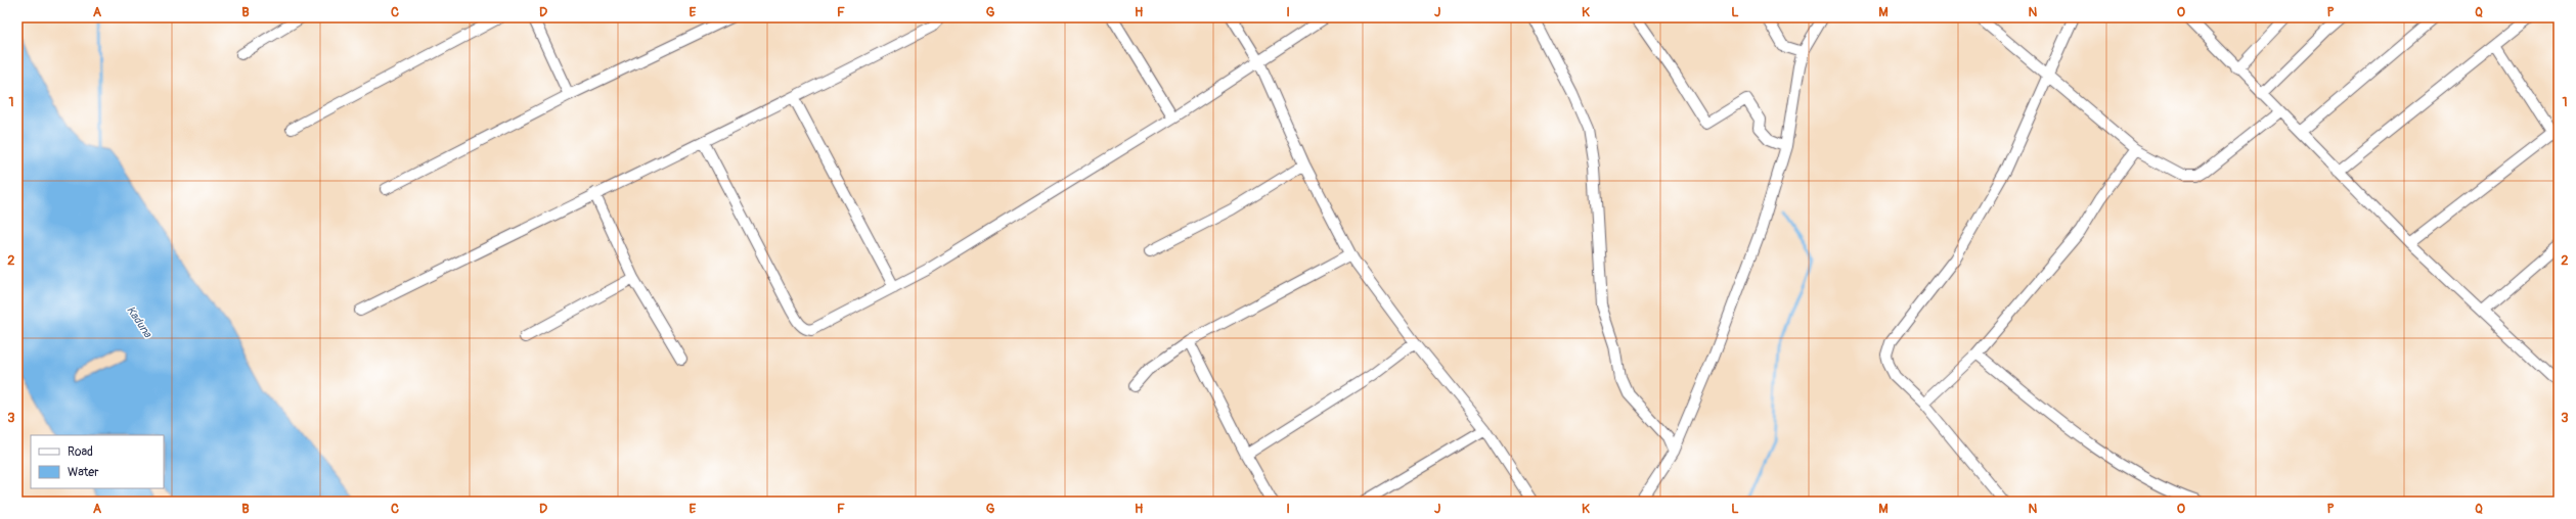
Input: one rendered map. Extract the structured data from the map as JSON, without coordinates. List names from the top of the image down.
{
  "water": ["Kaduna"],
  "legend": ["Road", "Water"],
  "grid": {
    "columns": [
      "A",
      "B",
      "C",
      "D",
      "E",
      "F",
      "G",
      "H",
      "I",
      "J",
      "K",
      "L",
      "M",
      "N",
      "O",
      "P",
      "Q"
    ],
    "rows": ["1", "2", "3"]
  }
}
